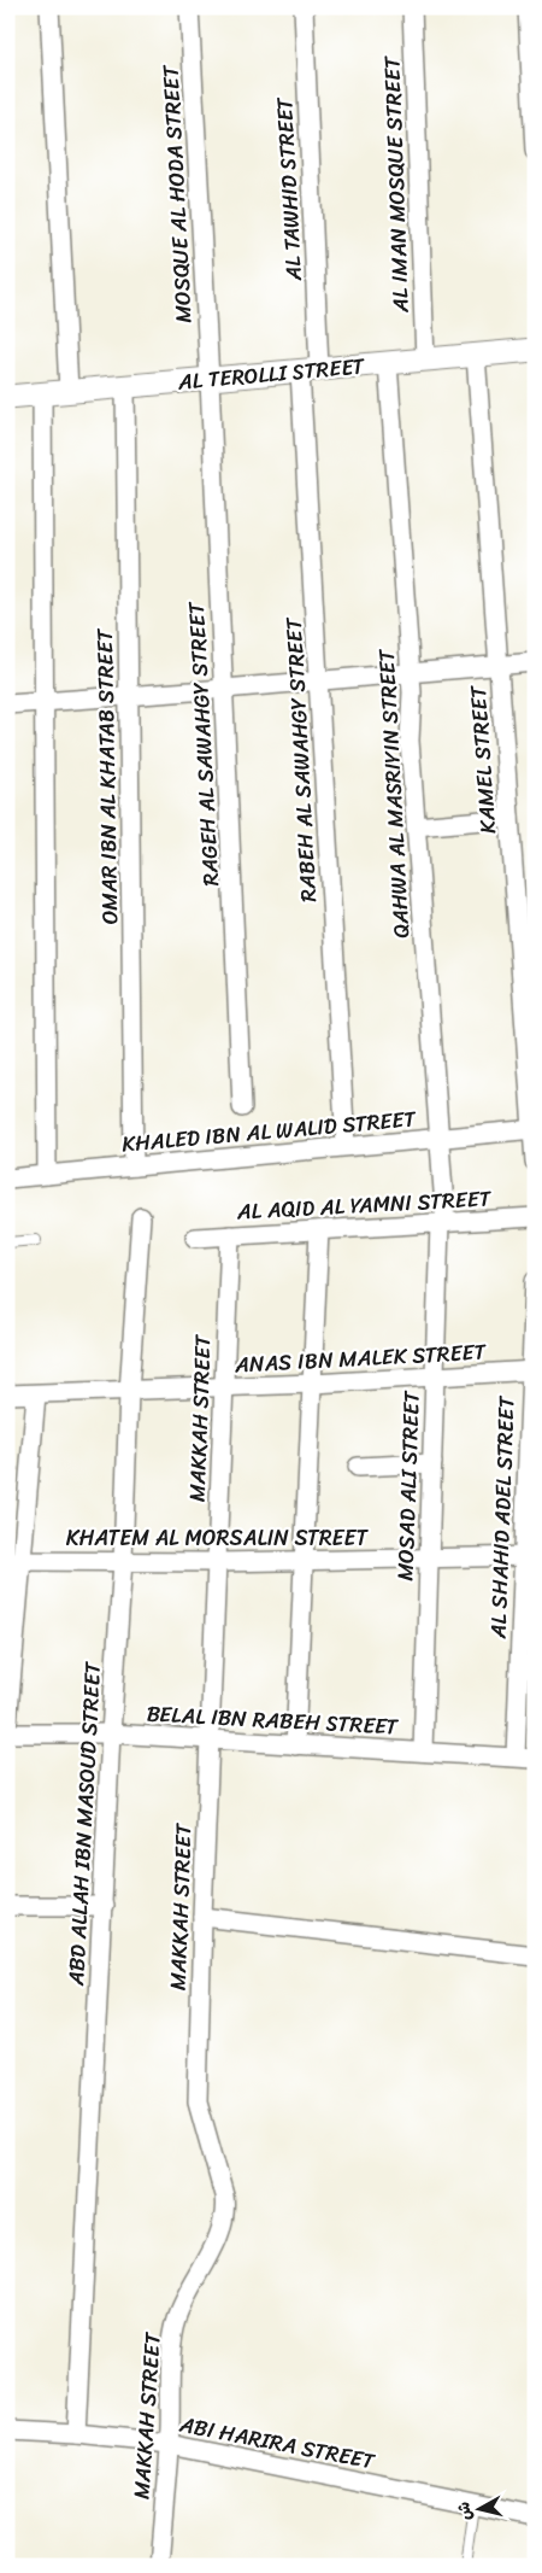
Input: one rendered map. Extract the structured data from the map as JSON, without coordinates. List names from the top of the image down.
{
  "streets": {
    "street": [
      "AL IMAN MOSQUE STREET",
      "AL TAWHID STREET",
      "MOSQUE AL HODA STREET",
      "AL TEROLLI STREET",
      "RAGEH AL SAWAHGY STREET",
      "RABEH AL SAWAHGY STREET",
      "KAMEL STREET",
      "OMAR IBN AL KHATAB STREET",
      "QAHWA AL MASRIYIN STREET",
      "KHALED IBN AL WALID STREET",
      "AL AQID AL YAMNI STREET",
      "ANAS IBN MALEK STREET",
      "MAKKAH STREET",
      "MOSAD ALI STREET",
      "AL SHAHID ADEL STREET",
      "KHATEM AL MORSALIN STREET",
      "BELAL IBN RABEH STREET",
      "ABD ALLAH IBN MASOUD STREET",
      "ABI HARIRA STREET"
    ]
  },
  "crossings": [
    ["AL IMAN MOSQUE STREET", "AL TEROLLI STREET"],
    ["AL TAWHID STREET", "AL TEROLLI STREET"],
    ["AL TAWHID STREET", "RABEH AL SAWAHGY STREET"],
    ["MOSQUE AL HODA STREET", "AL TEROLLI STREET"],
    ["MOSQUE AL HODA STREET", "RAGEH AL SAWAHGY STREET"],
    ["AL TEROLLI STREET", "RAGEH AL SAWAHGY STREET"],
    ["AL TEROLLI STREET", "RABEH AL SAWAHGY STREET"],
    ["AL TEROLLI STREET", "KAMEL STREET"],
    ["AL TEROLLI STREET", "OMAR IBN AL KHATAB STREET"],
    ["AL TEROLLI STREET", "QAHWA AL MASRIYIN STREET"],
    ["RABEH AL SAWAHGY STREET", "KHALED IBN AL WALID STREET"],
    ["KAMEL STREET", "KHALED IBN AL WALID STREET"],
    ["OMAR IBN AL KHATAB STREET", "KHALED IBN AL WALID STREET"],
    ["QAHWA AL MASRIYIN STREET", "KHALED IBN AL WALID STREET"],
    ["QAHWA AL MASRIYIN STREET", "AL AQID AL YAMNI STREET"],
    ["QAHWA AL MASRIYIN STREET", "MOSAD ALI STREET"],
    ["AL AQID AL YAMNI STREET", "MAKKAH STREET"],
    ["AL AQID AL YAMNI STREET", "MOSAD ALI STREET"],
    ["ANAS IBN MALEK STREET", "MAKKAH STREET"],
    ["ANAS IBN MALEK STREET", "MOSAD ALI STREET"],
    ["ANAS IBN MALEK STREET", "AL SHAHID ADEL STREET"],
    ["ANAS IBN MALEK STREET", "ABD ALLAH IBN MASOUD STREET"],
    ["MAKKAH STREET", "KHATEM AL MORSALIN STREET"],
    ["MAKKAH STREET", "BELAL IBN RABEH STREET"],
    ["MAKKAH STREET", "ABI HARIRA STREET"],
    ["MOSAD ALI STREET", "KHATEM AL MORSALIN STREET"],
    ["MOSAD ALI STREET", "BELAL IBN RABEH STREET"],
    ["AL SHAHID ADEL STREET", "KHATEM AL MORSALIN STREET"],
    ["AL SHAHID ADEL STREET", "BELAL IBN RABEH STREET"],
    ["KHATEM AL MORSALIN STREET", "ABD ALLAH IBN MASOUD STREET"],
    ["BELAL IBN RABEH STREET", "ABD ALLAH IBN MASOUD STREET"],
    ["ABD ALLAH IBN MASOUD STREET", "ABI HARIRA STREET"]
  ],
  "north": "left"
}
